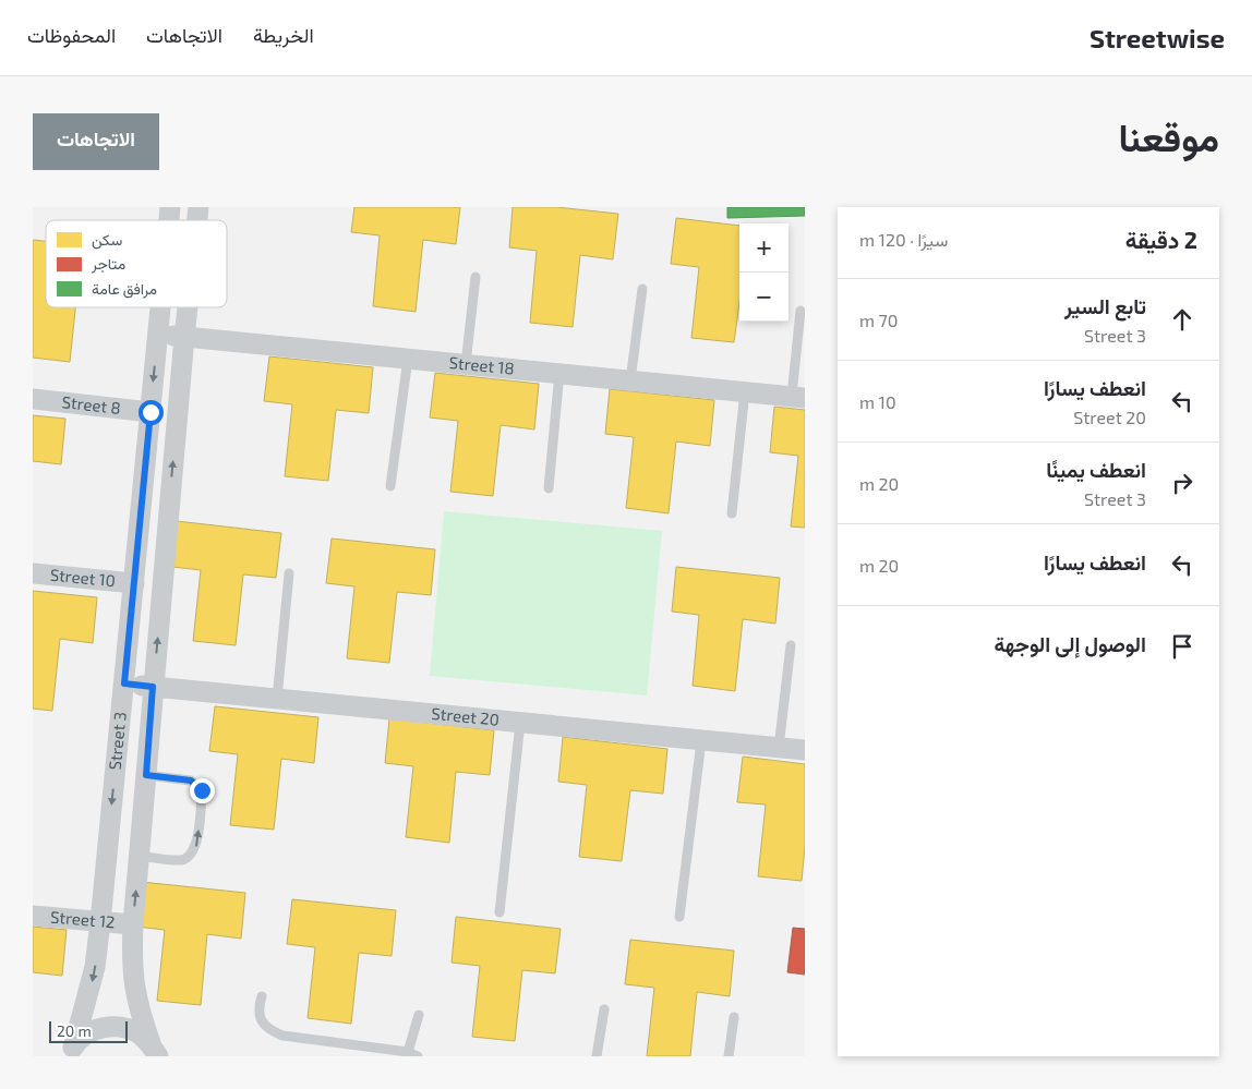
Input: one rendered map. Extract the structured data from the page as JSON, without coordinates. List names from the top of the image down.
{
  "streets": {
    "street": [
      "Street 18",
      "Street 8",
      "Street 10",
      "Street 20",
      "Street 3",
      "Street 12"
    ]
  },
  "crossings": [
    ["Street 18", "Street 3"],
    ["Street 8", "Street 3"],
    ["Street 10", "Street 3"],
    ["Street 20", "Street 3"],
    ["Street 3", "Street 12"]
  ],
  "legend": ["سكن", "متاجر", "مرافق عامة"],
  "scale_bar": "20 m",
  "page": {
    "header": "Streetwise",
    "nav": ["الخريطة", "الاتجاهات", "المحفوظات"],
    "title": "موقعنا",
    "buttons": "الاتجاهات",
    "heading": ["2 دقيقة", "سيرًا · 120 m"],
    "map_buttons": ["+", "−"],
    "list": [
      ["تابع السير", "Street 3", "70 m"],
      ["انعطف يسارًا", "Street 20", "10 m"],
      ["انعطف يمينًا", "Street 3", "20 m"],
      ["انعطف يسارًا", "20 m"],
      "الوصول إلى الوجهة"
    ],
    "scale": "20 m"
  }
}
